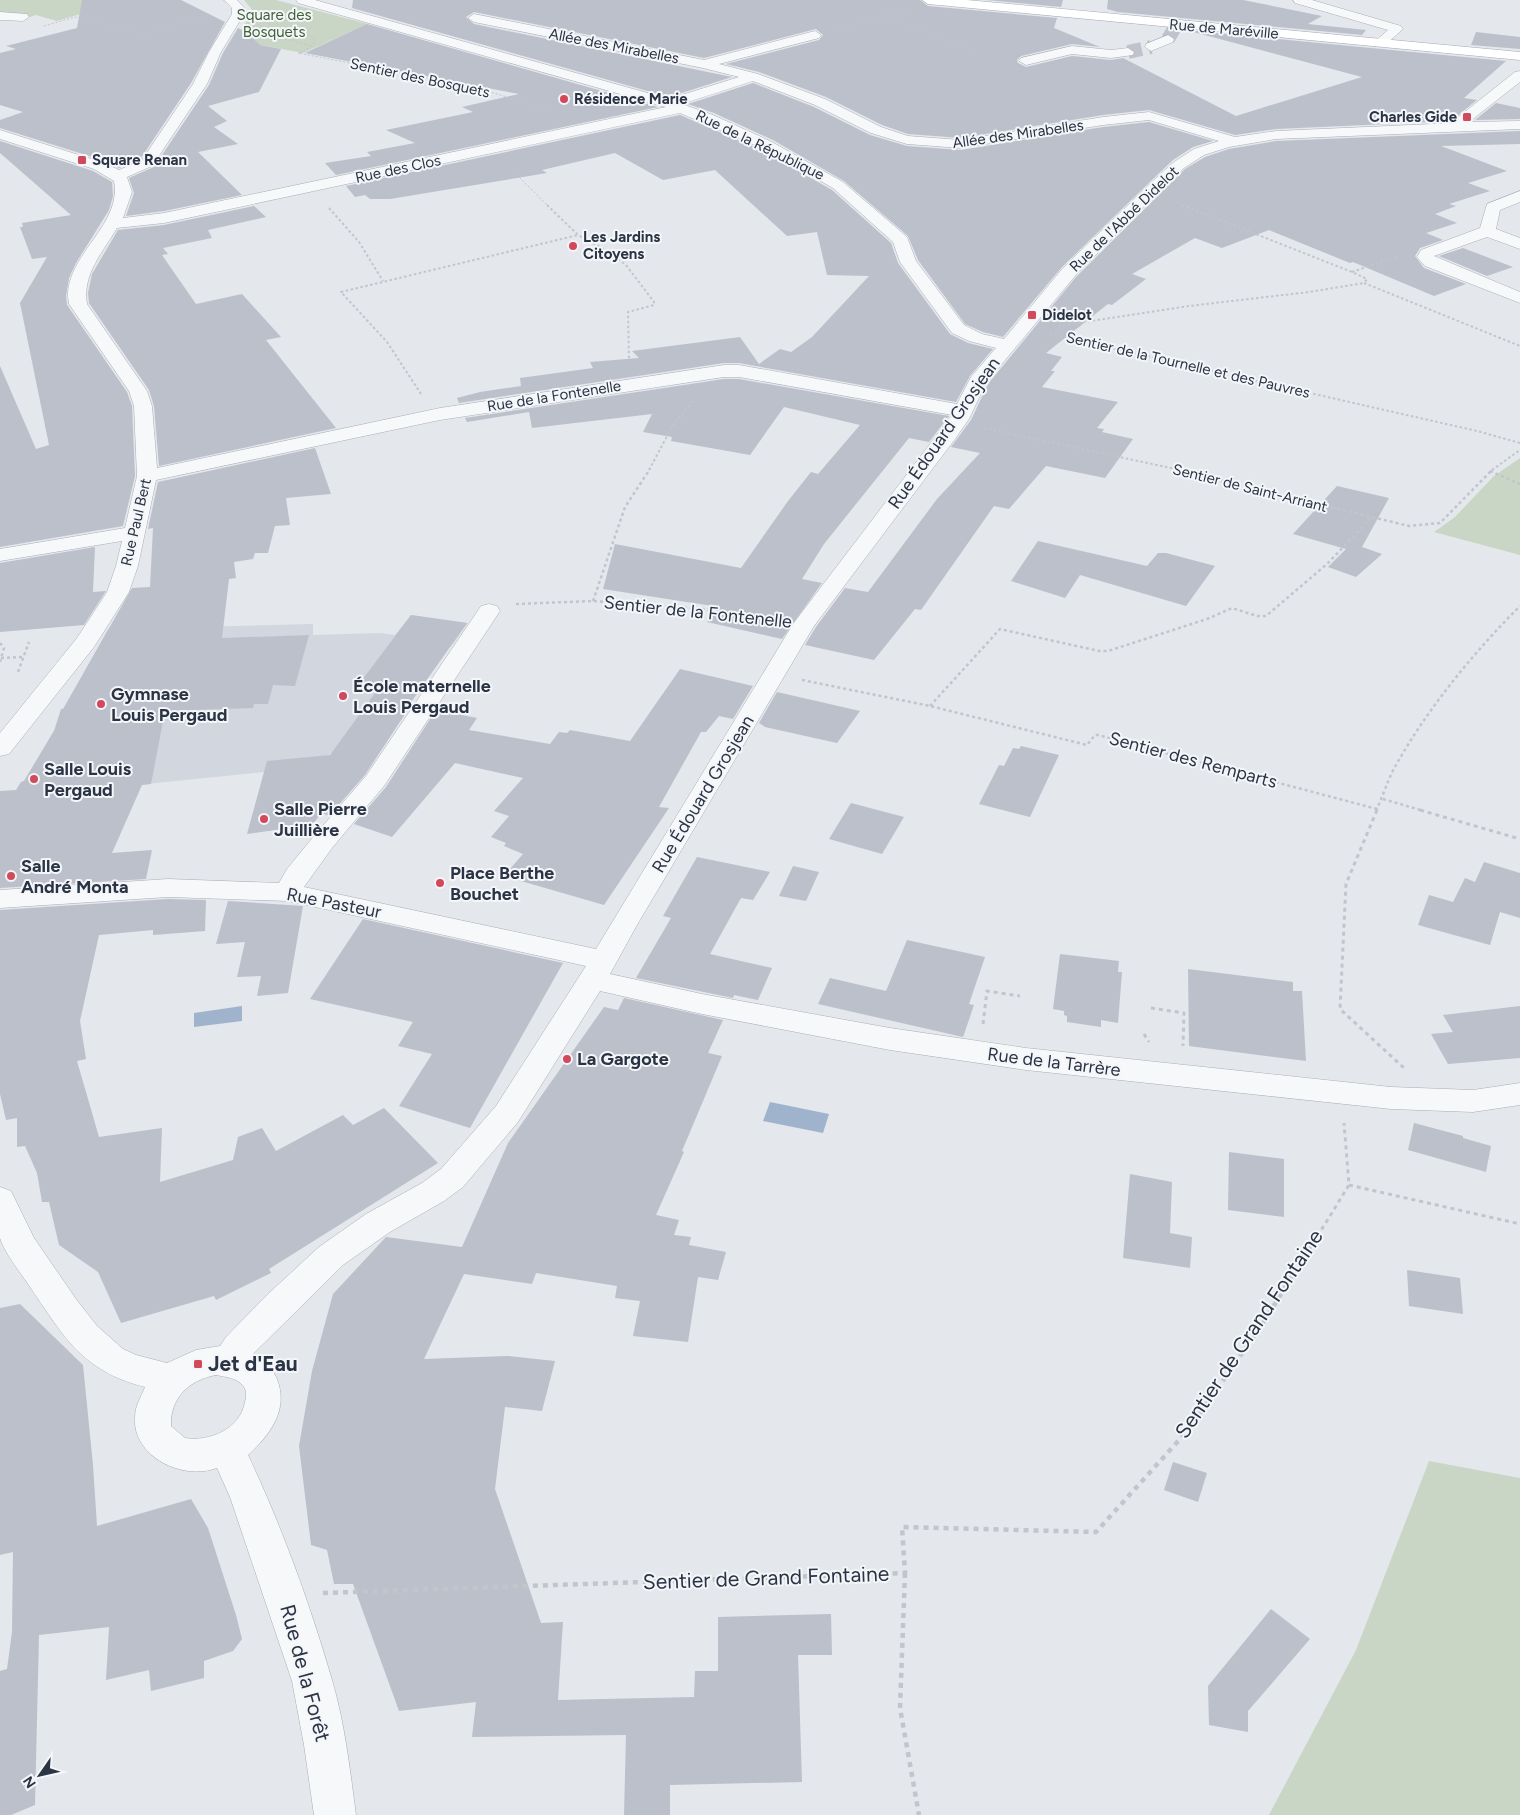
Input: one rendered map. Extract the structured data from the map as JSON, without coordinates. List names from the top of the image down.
{
  "streets": {
    "main road": ["Rue de Maréville"],
    "street": [
      "Allée des Mirabelles",
      "Rue de la République",
      "Rue des Clos",
      "Rue de l'Abbé Didelot",
      "Rue de la Fontenelle",
      "Rue Édouard Grosjean",
      "Rue Paul Bert",
      "Rue Pasteur",
      "Rue de la Tarrère",
      "Rue de la Forêt"
    ],
    "path": [
      "Sentier des Bosquets",
      "Sentier de la Tournelle et des Pauvres",
      "Sentier de Saint-Arriant",
      "Sentier de la Fontenelle",
      "Sentier des Remparts",
      "Sentier de Grand Fontaine"
    ]
  },
  "crossings": [
    ["Allée des Mirabelles", "Rue de l'Abbé Didelot"],
    ["Rue de la République", "Rue des Clos"],
    ["Rue de la République", "Rue de l'Abbé Didelot"],
    ["Rue de la République", "Rue Édouard Grosjean"],
    ["Rue des Clos", "Rue Paul Bert"],
    ["Rue de l'Abbé Didelot", "Rue Édouard Grosjean"],
    ["Rue de la Fontenelle", "Rue Édouard Grosjean"],
    ["Rue de la Fontenelle", "Sentier de Saint-Arriant"],
    ["Rue de la Fontenelle", "Rue Paul Bert"],
    ["Rue Édouard Grosjean", "Sentier de Saint-Arriant"],
    ["Rue Édouard Grosjean", "Sentier de la Fontenelle"],
    ["Rue Édouard Grosjean", "Sentier des Remparts"],
    ["Rue Édouard Grosjean", "Rue Pasteur"],
    ["Rue Édouard Grosjean", "Rue de la Tarrère"],
    ["Rue Édouard Grosjean", "Rue de la Forêt"],
    ["Rue Pasteur", "Rue de la Tarrère"],
    ["Sentier de Grand Fontaine", "Rue de la Forêt"]
  ],
  "parks": ["Square des Bosquets"],
  "places": {
    "other": [
      "Résidence Marie",
      "Les Jardins Citoyens",
      "École maternelle Louis Pergaud",
      "Gymnase Louis Pergaud",
      "Salle Louis Pergaud",
      "Salle Pierre Juillière",
      "Salle André Monta",
      "Place Berthe Bouchet",
      "La Gargote"
    ],
    "transit": [
      "Charles Gide",
      "Square Renan",
      "Didelot",
      "Jet d'Eau"
    ]
  },
  "north": "bottom left"
}
